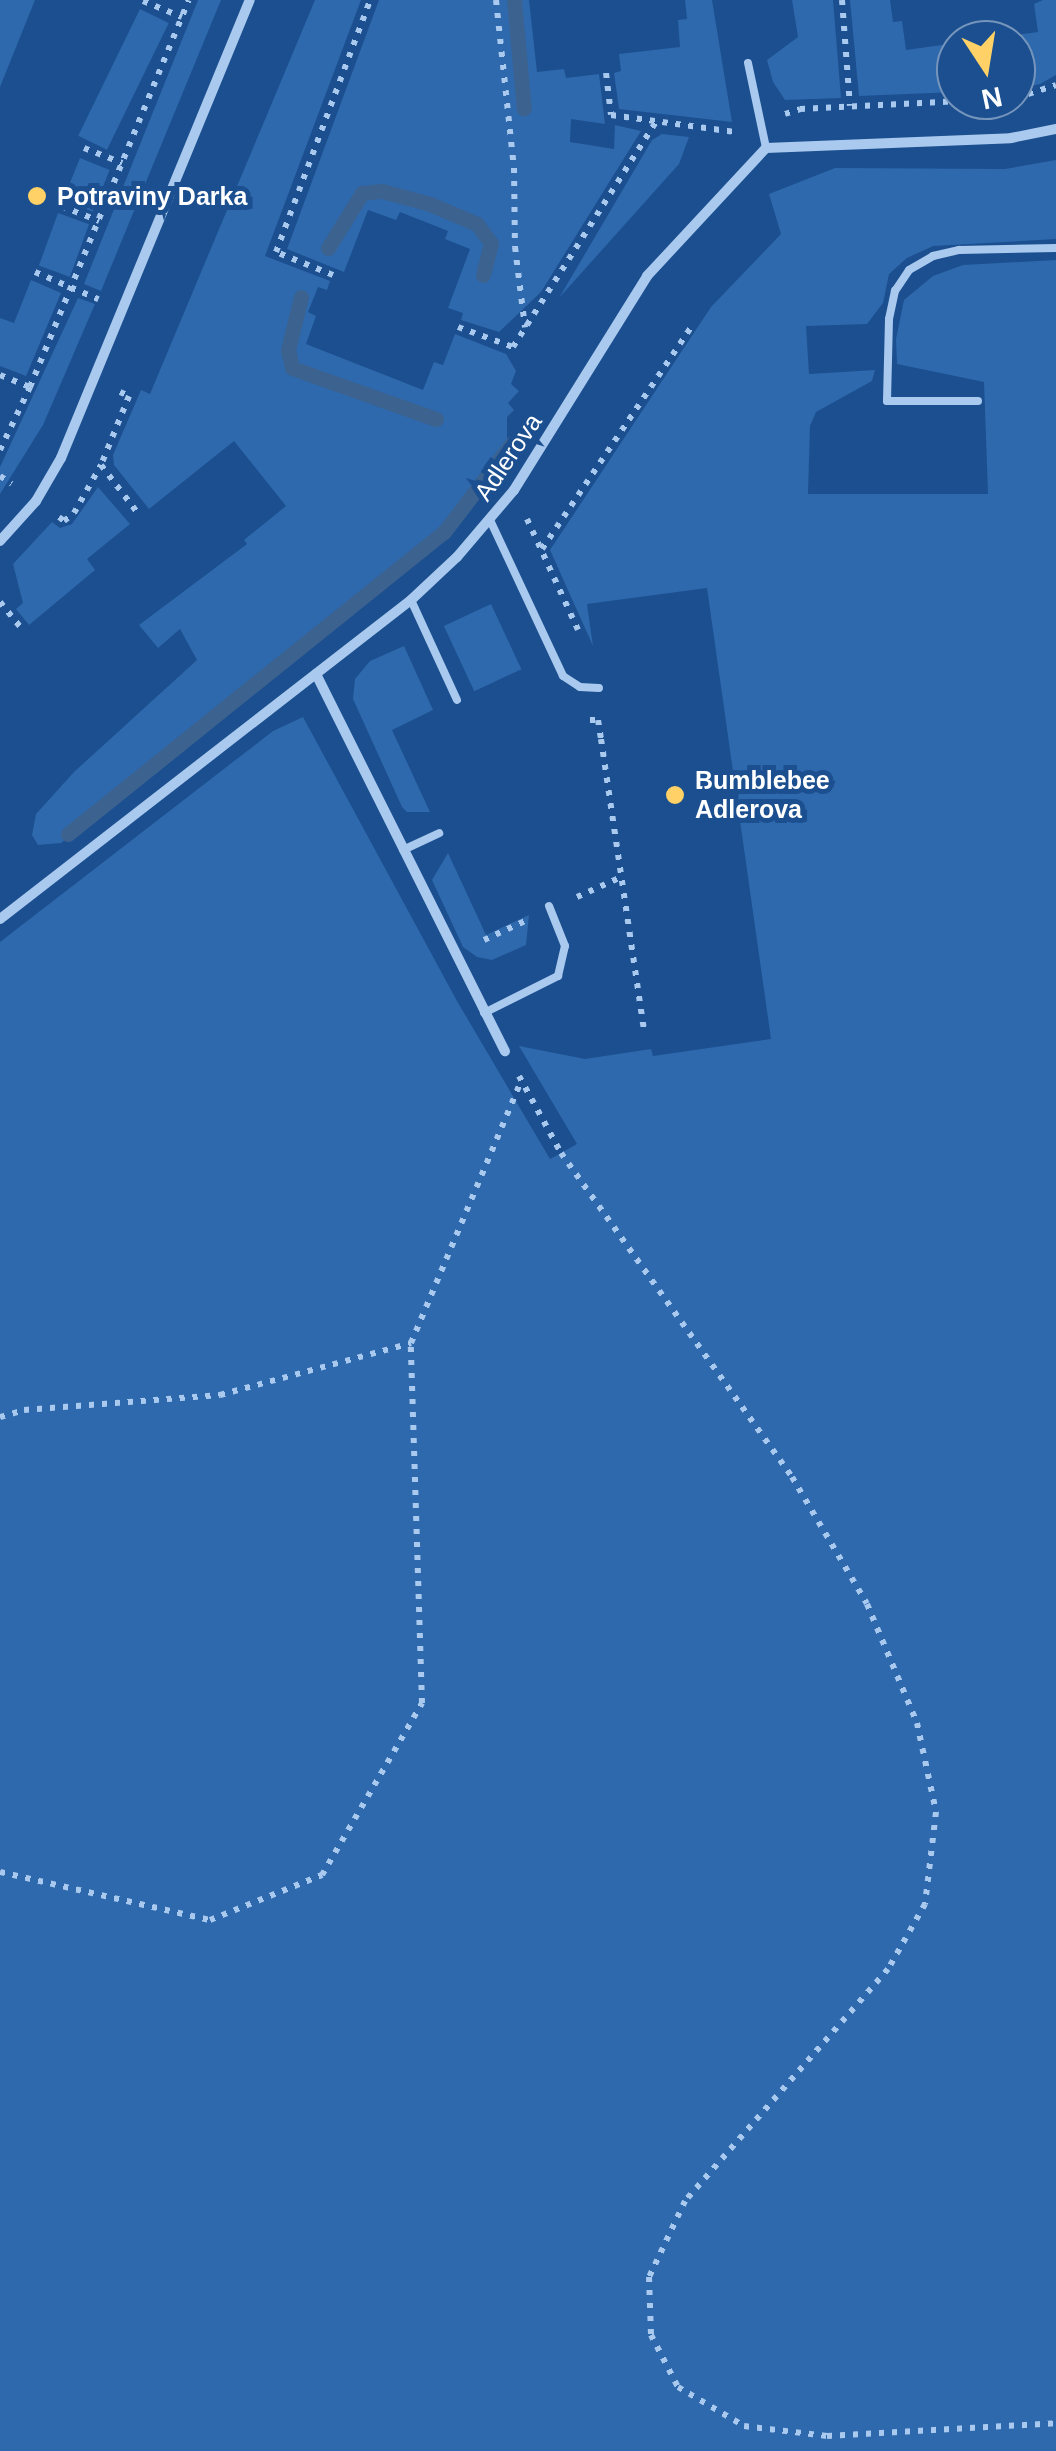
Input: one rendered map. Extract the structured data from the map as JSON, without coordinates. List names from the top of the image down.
{
  "streets": {
    "street": ["Adlerova"]
  },
  "places": ["Potraviny Darka", "Bumblebee Adlerova"],
  "north": "bottom"
}
